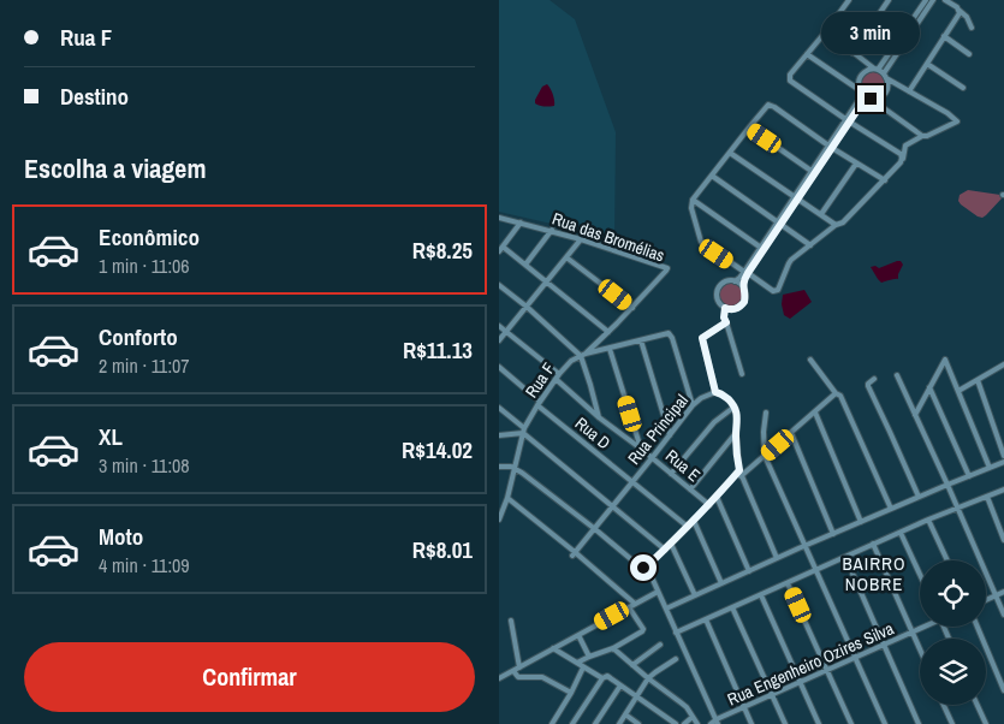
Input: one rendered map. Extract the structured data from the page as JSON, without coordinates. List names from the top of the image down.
{
  "streets": {
    "street": [
      "Rua das Bromélias",
      "Rua F",
      "Rua Principal",
      "Rua D",
      "Rua E",
      "Rua Engenheiro Ozires Silva"
    ]
  },
  "crossings": [
    ["Rua das Bromélias", "Rua F"],
    ["Rua F", "Rua Principal"],
    ["Rua F", "Rua D"],
    ["Rua F", "Rua E"],
    ["Rua Principal", "Rua D"],
    ["Rua Principal", "Rua E"]
  ],
  "districts": ["BAIRRO NOBRE"],
  "page": {
    "banner": ["Rua F", "Destino"],
    "bubble": "3 min",
    "heading": "Escolha a viagem",
    "list": [
      {
        "name": "Econômico",
        "note": "1 min · 11:06",
        "value": "R$8.25"
      },
      {
        "name": "Conforto",
        "note": "2 min · 11:07",
        "value": "R$11.13"
      },
      {
        "name": "XL",
        "note": "3 min · 11:08",
        "value": "R$14.02"
      },
      {
        "name": "Moto",
        "note": "4 min · 11:09",
        "value": "R$8.01"
      }
    ],
    "buttons": "Confirmar"
  }
}
